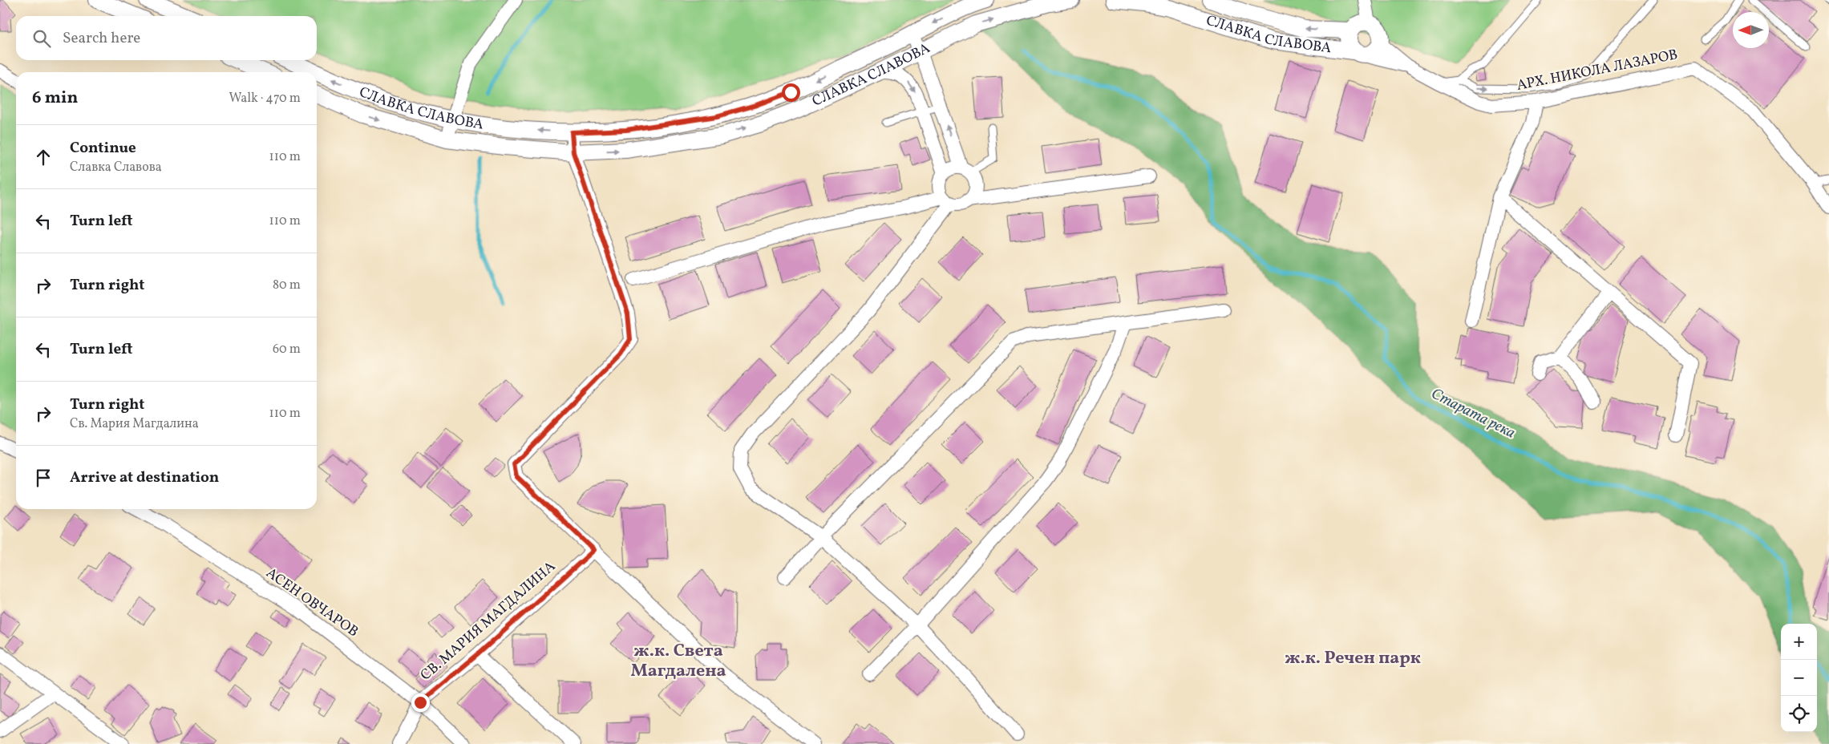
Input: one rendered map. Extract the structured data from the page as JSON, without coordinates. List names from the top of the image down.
{
  "streets": {
    "street": [
      "СЛАВКА СЛАВОВА",
      "АРХ. НИКОЛА ЛАЗАРОВ",
      "АСЕН ОВЧАРОВ",
      "СВ. МАРИЯ МАГДАЛИНА"
    ]
  },
  "crossings": [
    ["СЛАВКА СЛАВОВА", "АРХ. НИКОЛА ЛАЗАРОВ"],
    ["АСЕН ОВЧАРОВ", "СВ. МАРИЯ МАГДАЛИНА"]
  ],
  "districts": ["ж.к. Света Магдалена", "ж.к. Речен парк"],
  "water": ["Старата река"],
  "north": "left",
  "page": {
    "search": "Search here",
    "heading": ["6 min", "Walk · 470 m"],
    "list": [
      ["Continue", "Славка Славова", "110 m"],
      ["Turn left", "110 m"],
      ["Turn right", "80 m"],
      ["Turn left", "60 m"],
      ["Turn right", "Св. Мария Магдалина", "110 m"],
      "Arrive at destination"
    ],
    "map_buttons": ["+", "−"]
  }
}
